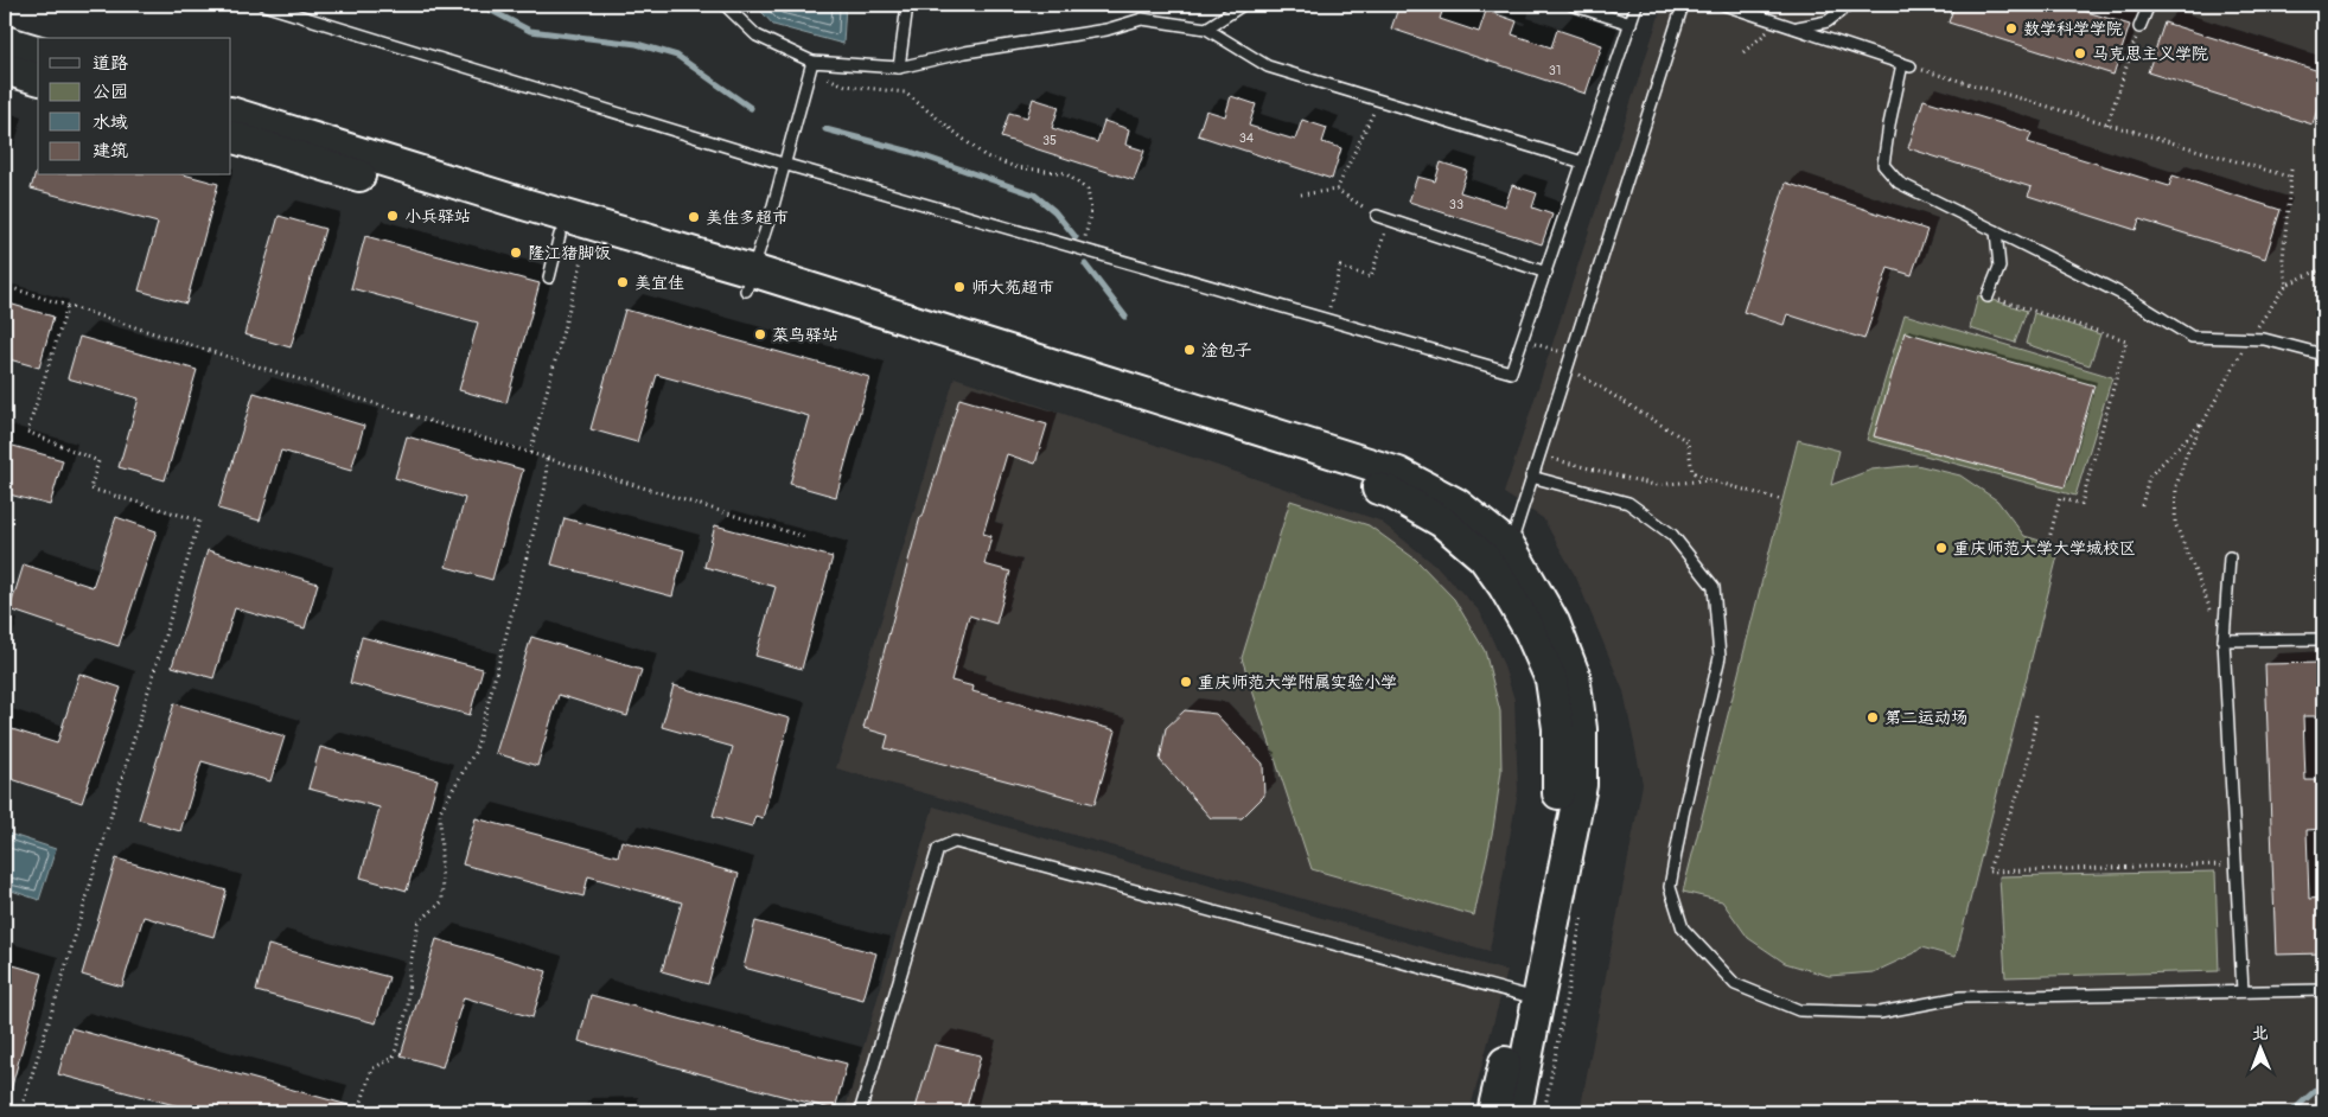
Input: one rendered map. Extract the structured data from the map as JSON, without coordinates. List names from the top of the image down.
{
  "places": [
    "数学科学学院",
    "马克思主义学院",
    "小兵驿站",
    "美佳多超市",
    "隆江猪脚饭",
    "美宜佳",
    "师大苑超市",
    "菜鸟驿站",
    "淦包子",
    "重庆师范大学大学城校区",
    "重庆师范大学附属实验小学",
    "第二运动场"
  ],
  "house_numbers": [
    "31",
    "34",
    "35",
    "33"
  ],
  "legend": [
    "道路",
    "公园",
    "水域",
    "建筑"
  ],
  "north": "top"
}
